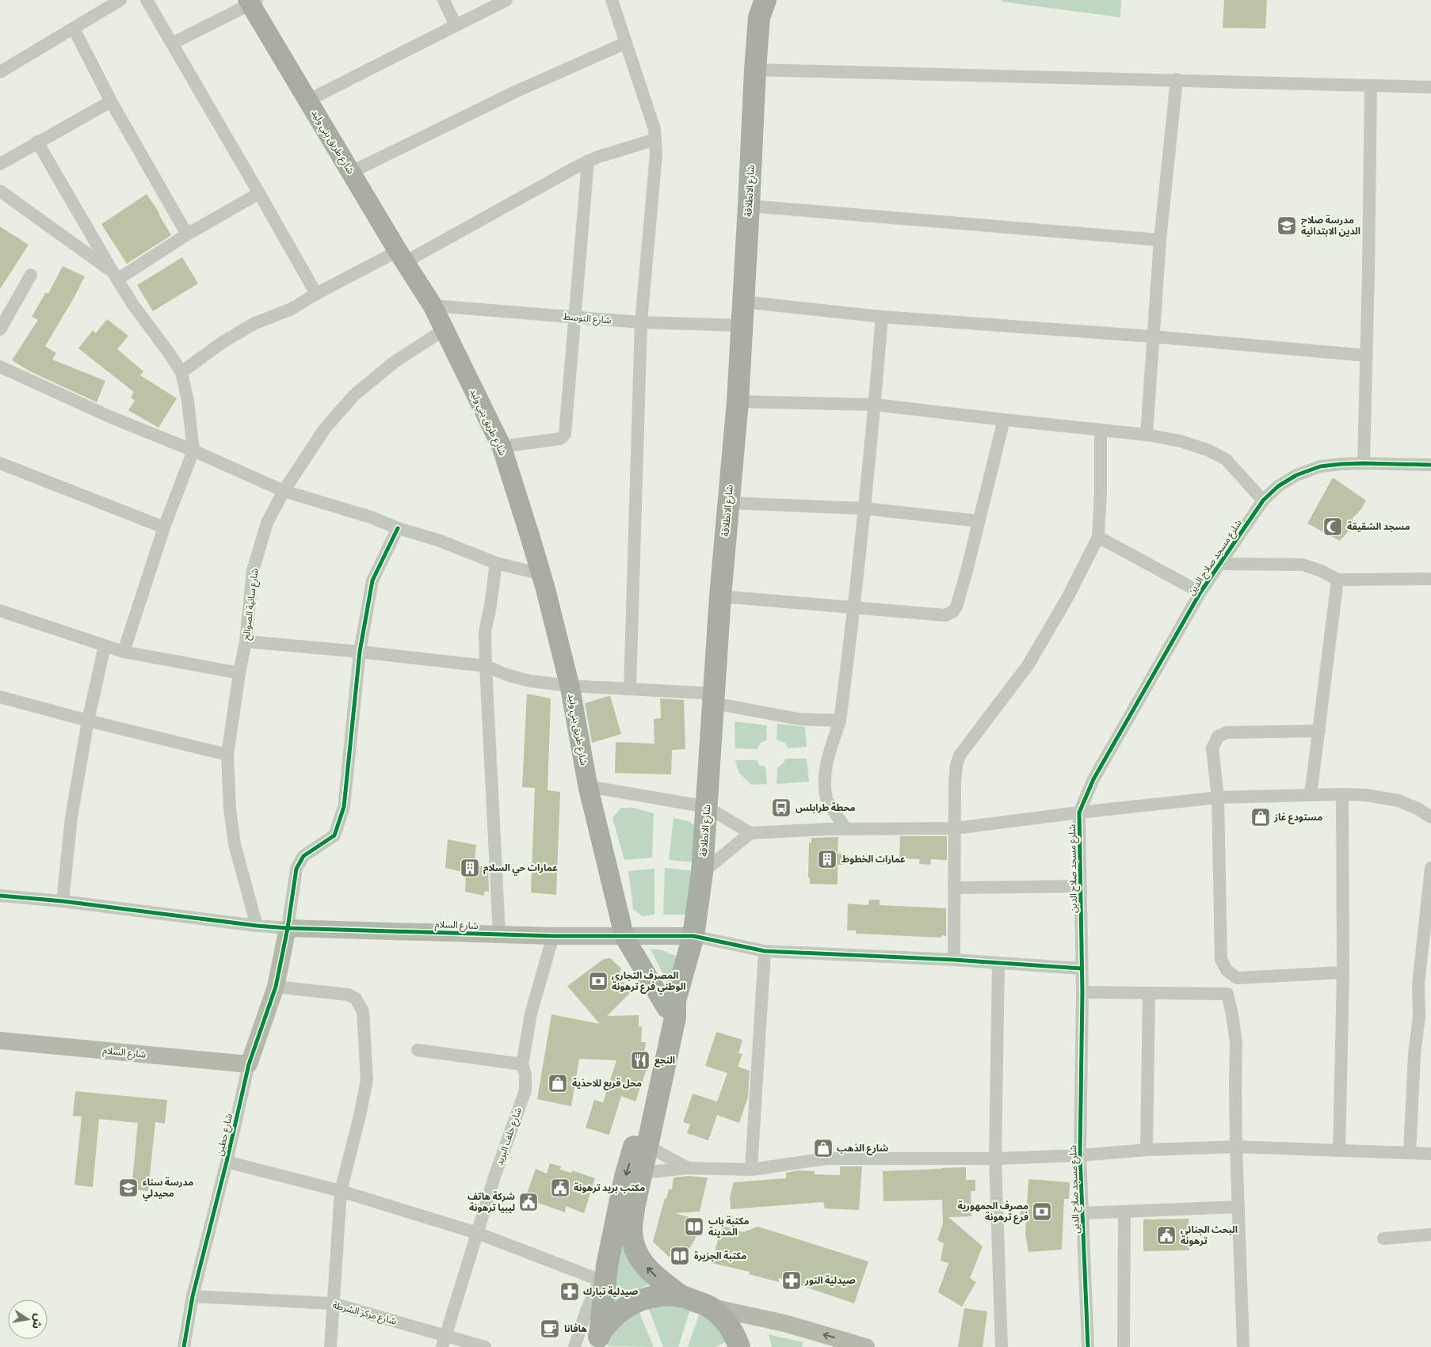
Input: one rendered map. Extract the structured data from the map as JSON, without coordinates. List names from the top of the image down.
{
  "streets": {
    "highway": ["شارع الانطلاقة"],
    "main road": ["شارع طريق بني وليد"],
    "street": [
      "شارع التوسط",
      "شلرع مسجد صلاح الدين",
      "شارع سانية الصوالح",
      "شارع السلام",
      "شارع حطين",
      "شارع خلف البريد",
      "شارع مركز الشرطة"
    ]
  },
  "crossings": [
    ["شارع طريق بني وليد", "شارع الانطلاقة"],
    ["شارع طريق بني وليد", "شارع التوسط"],
    ["شارع طريق بني وليد", "شارع سانية الصوالح"],
    ["شارع طريق بني وليد", "شارع السلام"],
    ["شارع الانطلاقة", "شارع التوسط"],
    ["شارع الانطلاقة", "شارع السلام"],
    ["شارع السلام", "شارع حطين"],
    ["شارع السلام", "شارع خلف البريد"],
    ["شارع حطين", "شارع مركز الشرطة"],
    ["شارع خلف البريد", "شارع مركز الشرطة"]
  ],
  "places": {
    "school or university": ["مدرسة صلاح الدين الابتدائية", "مدرسة سناء محيدلي"],
    "mosque": ["مسجد الشقيقة"],
    "bus stop": ["محطة طرابلس"],
    "shop": ["مستودع غاز", "محل قربع للاحذية", "شارع الذهب"],
    "building": ["عمارات الخطوط", "عمارات حي السلام"],
    "bank": ["المصرف التجاري الوطني فرع ترهونة", "مصرف الجمهورية فرع ترهونة"],
    "restaurant": ["النجع"],
    "public building": ["مكتب بريد ترهونة", "شركة هاتف ليبيا ترهونة", "البحث الجنائي ترهونة"],
    "library": ["مكتبة باب المدينة", "مكتبة الجزيرة"],
    "pharmacy": ["صيدلية النور", "صيدلية تبارك"],
    "cafe": ["هافانا"]
  },
  "north": "right"
}
